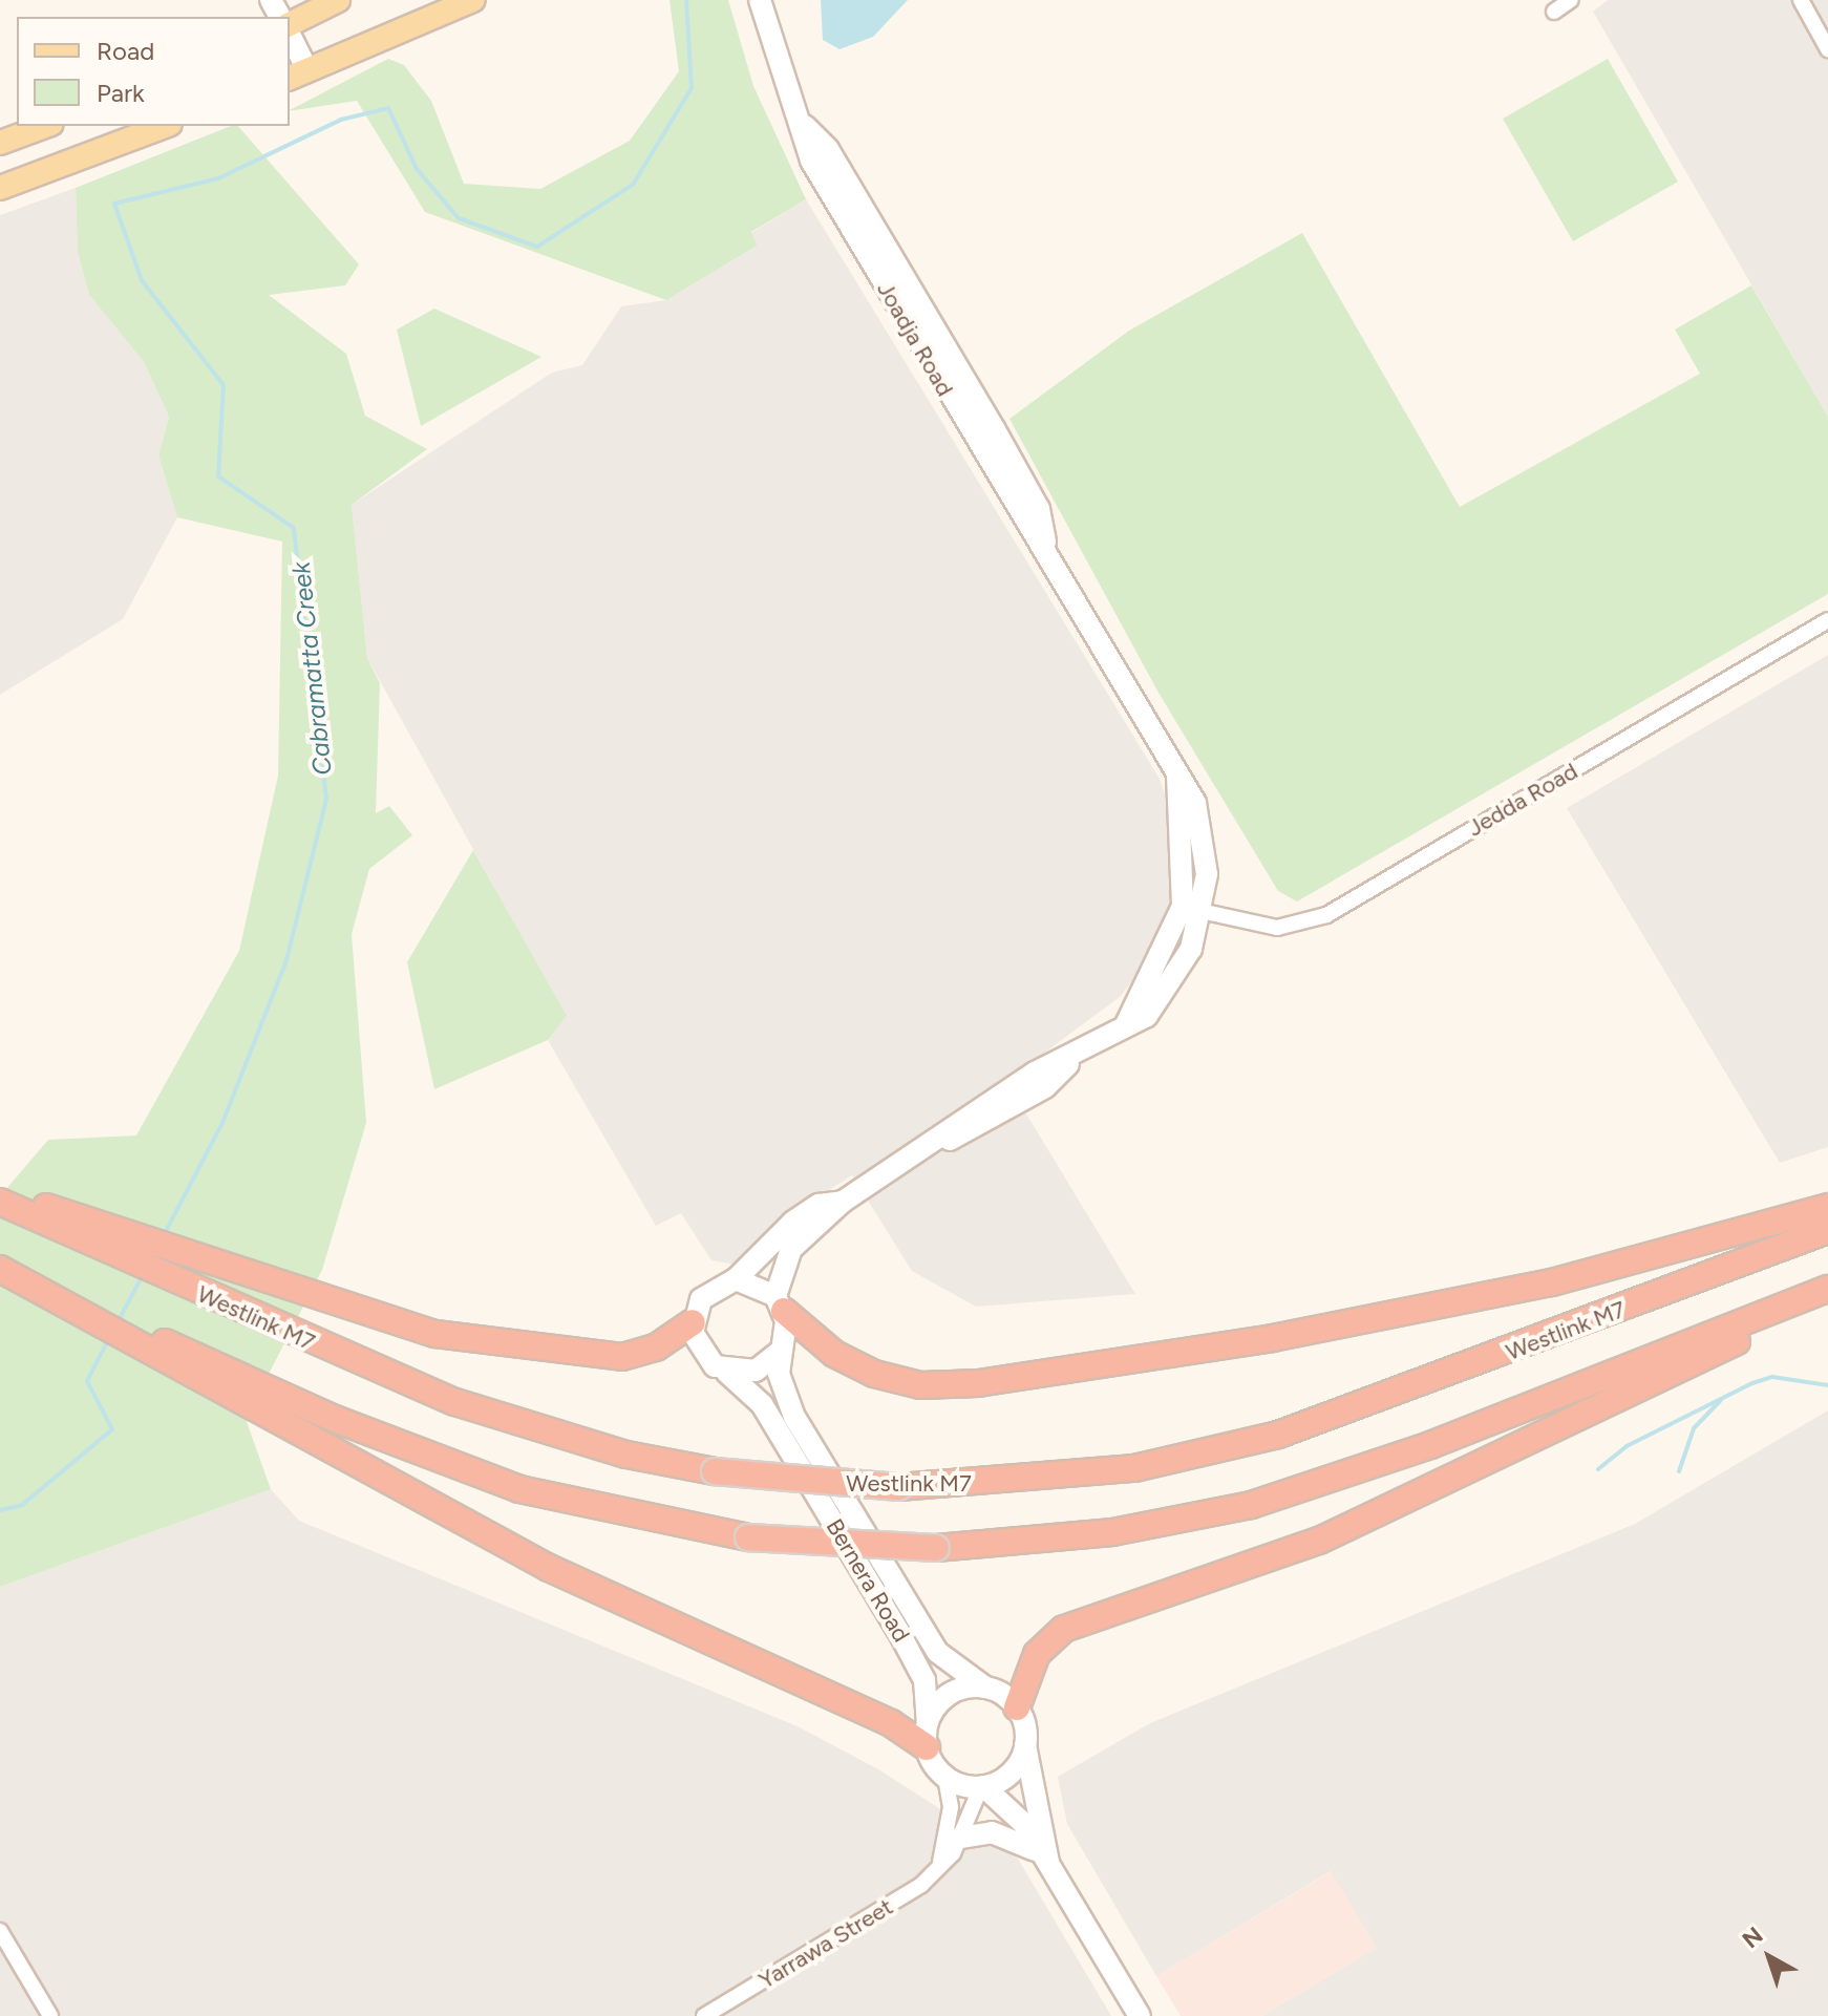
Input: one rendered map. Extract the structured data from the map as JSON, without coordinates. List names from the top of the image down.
{
  "streets": {
    "highway": ["Westlink M7"],
    "main road": ["Joadja Road", "Bernera Road"],
    "street": ["Jedda Road", "Yarrawa Street"]
  },
  "crossings": [
    ["Joadja Road", "Jedda Road"],
    ["Bernera Road", "Yarrawa Street"]
  ],
  "water": ["Cabramatta Creek"],
  "legend": ["Road", "Park"],
  "north": "top left"
}
